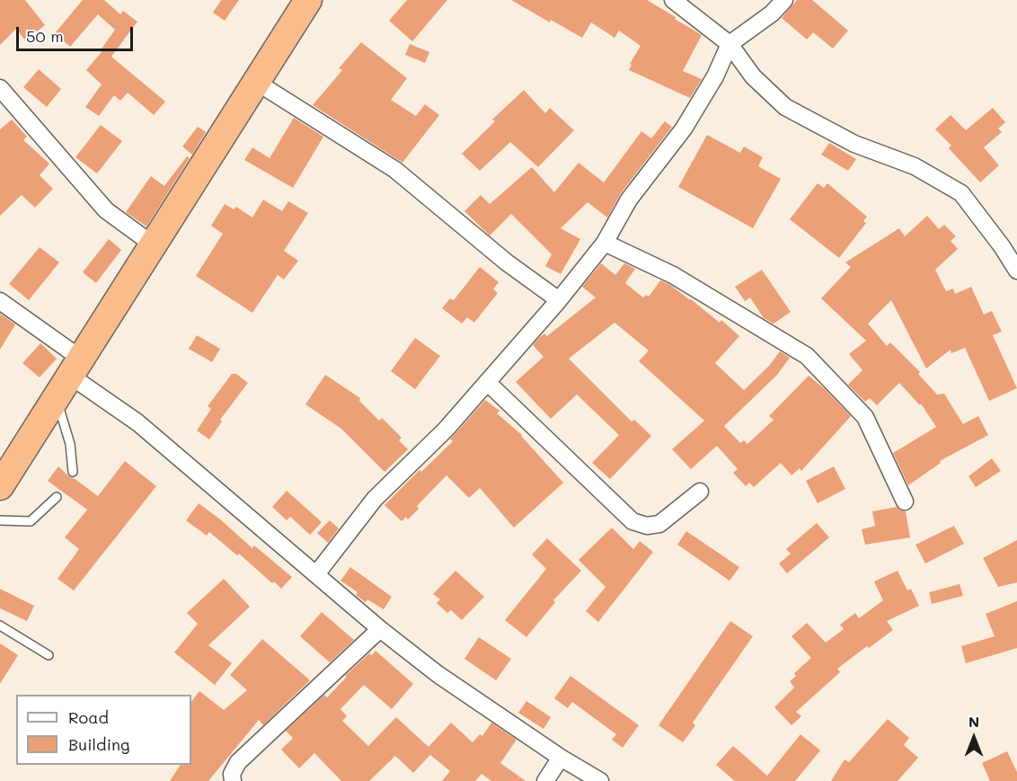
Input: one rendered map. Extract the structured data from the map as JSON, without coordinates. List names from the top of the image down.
{
  "legend": ["Road", "Building"],
  "scale_bar": "50 m",
  "north": "top"
}
